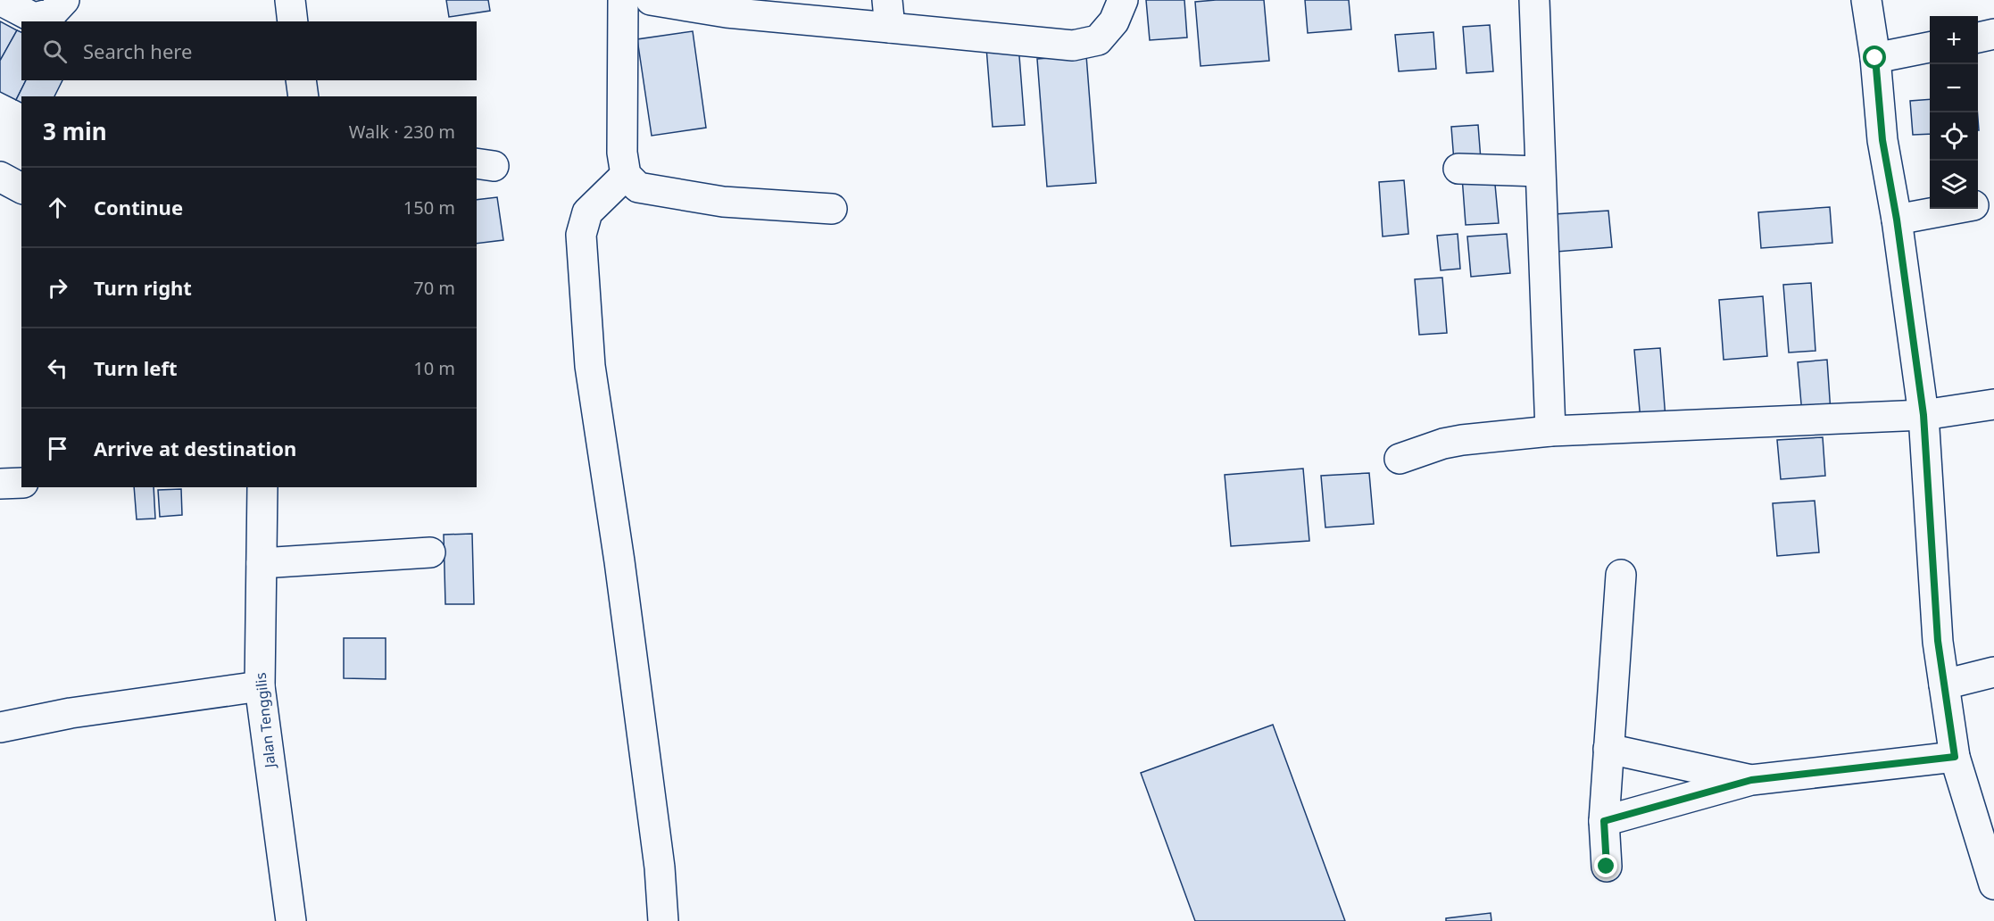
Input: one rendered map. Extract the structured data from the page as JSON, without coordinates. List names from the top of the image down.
{
  "streets": {
    "street": ["Jalan Tenggilis"]
  },
  "page": {
    "map_buttons": ["+", "−"],
    "search": "Search here",
    "heading": ["3 min", "Walk · 230 m"],
    "list": [
      ["Continue", "150 m"],
      ["Turn right", "70 m"],
      ["Turn left", "10 m"],
      "Arrive at destination"
    ]
  }
}
